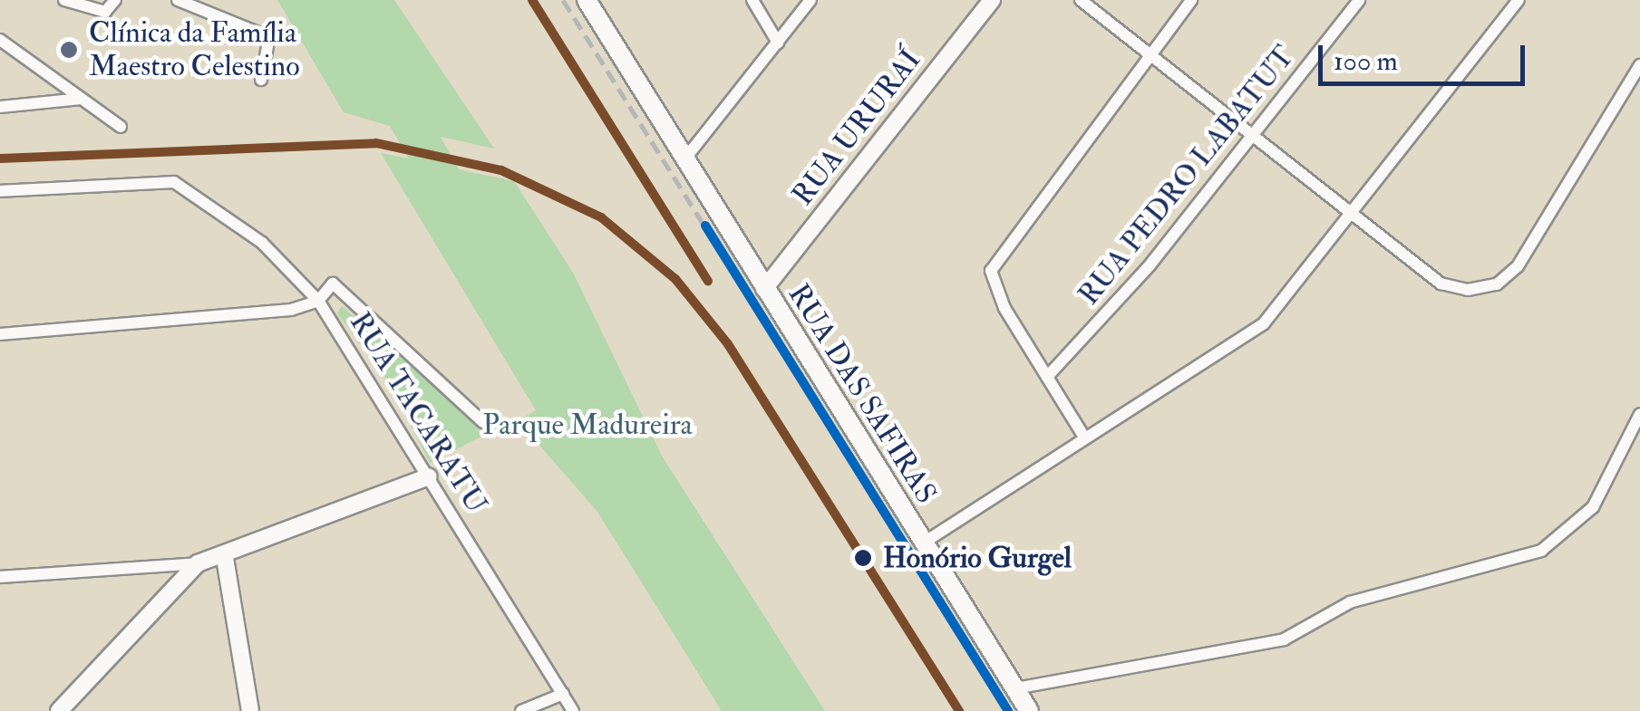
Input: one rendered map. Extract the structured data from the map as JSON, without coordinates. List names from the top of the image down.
{
  "streets": {
    "main road": ["RUA DAS SAFIRAS"],
    "street": ["RUA URURAÍ", "RUA PEDRO LABATUT", "RUA TACARATU"]
  },
  "crossings": [
    ["RUA URURAÍ", "RUA DAS SAFIRAS"]
  ],
  "parks": ["Parque Madureira"],
  "places": ["Clínica da Família Maestro Celestino", "Honório Gurgel"],
  "scale_bar": "100 m"
}
